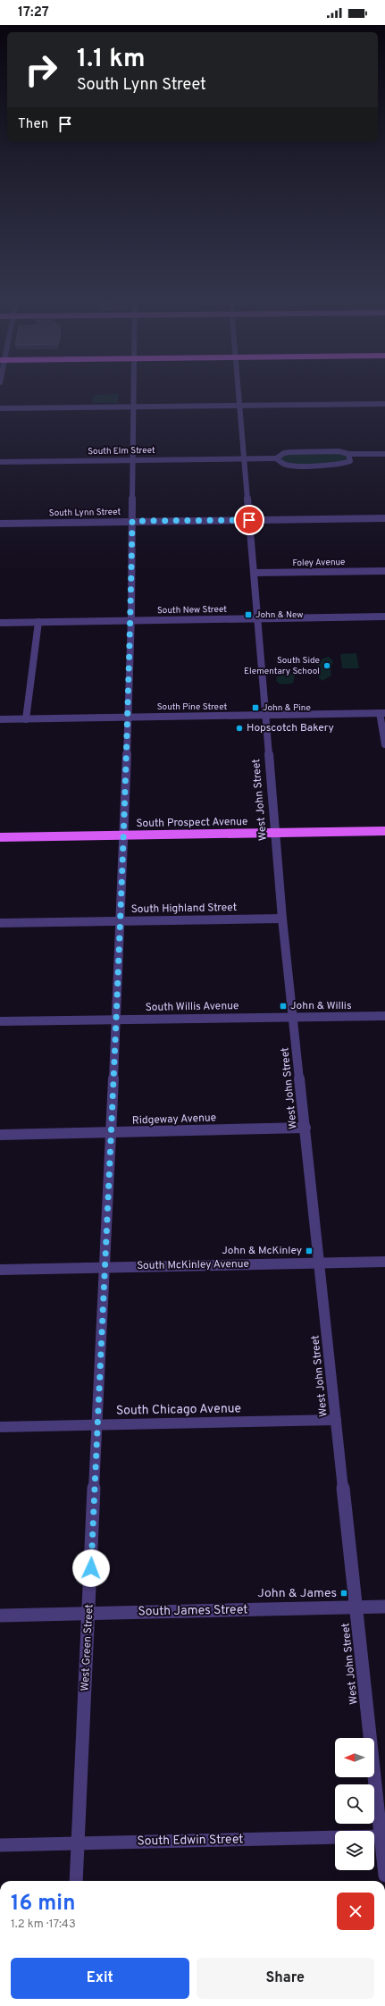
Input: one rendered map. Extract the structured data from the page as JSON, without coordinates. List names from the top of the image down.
{
  "streets": {
    "main road": ["South Prospect Avenue"],
    "street": [
      "South Elm Street",
      "South Lynn Street",
      "Foley Avenue",
      "South New Street",
      "South Pine Street",
      "West John Street",
      "South Highland Street",
      "South Willis Avenue",
      "Ridgeway Avenue",
      "South McKinley Avenue",
      "South Chicago Avenue",
      "South James Street",
      "West Green Street",
      "South Edwin Street"
    ]
  },
  "crossings": [
    ["South Elm Street", "West John Street"],
    ["South Elm Street", "West Green Street"],
    ["South Lynn Street", "West John Street"],
    ["South Lynn Street", "West Green Street"],
    ["Foley Avenue", "West John Street"],
    ["South New Street", "West John Street"],
    ["South New Street", "West Green Street"],
    ["South Pine Street", "West John Street"],
    ["South Pine Street", "West Green Street"],
    ["West John Street", "South Prospect Avenue"],
    ["West John Street", "South Highland Street"],
    ["West John Street", "South Willis Avenue"],
    ["West John Street", "Ridgeway Avenue"],
    ["West John Street", "South McKinley Avenue"],
    ["West John Street", "South Chicago Avenue"],
    ["West John Street", "South James Street"],
    ["West John Street", "South Edwin Street"],
    ["South Prospect Avenue", "West Green Street"],
    ["South Highland Street", "West Green Street"],
    ["South Willis Avenue", "West Green Street"],
    ["Ridgeway Avenue", "West Green Street"],
    ["South McKinley Avenue", "West Green Street"],
    ["South Chicago Avenue", "West Green Street"],
    ["South James Street", "West Green Street"],
    ["West Green Street", "South Edwin Street"]
  ],
  "places": {
    "transit": [
      "John & New",
      "John & Pine",
      "John & Willis",
      "John & McKinley",
      "John & James"
    ],
    "other": ["South Side Elementary School", "Hopscotch Bakery"]
  },
  "north": "left",
  "page": {
    "status": "17:27",
    "turn": ["1.1 km", "South Lynn Street"],
    "then": "Then",
    "heading": ["16 min", "1.2 km · 17:43"],
    "buttons": ["Exit", "Share"]
  }
}
